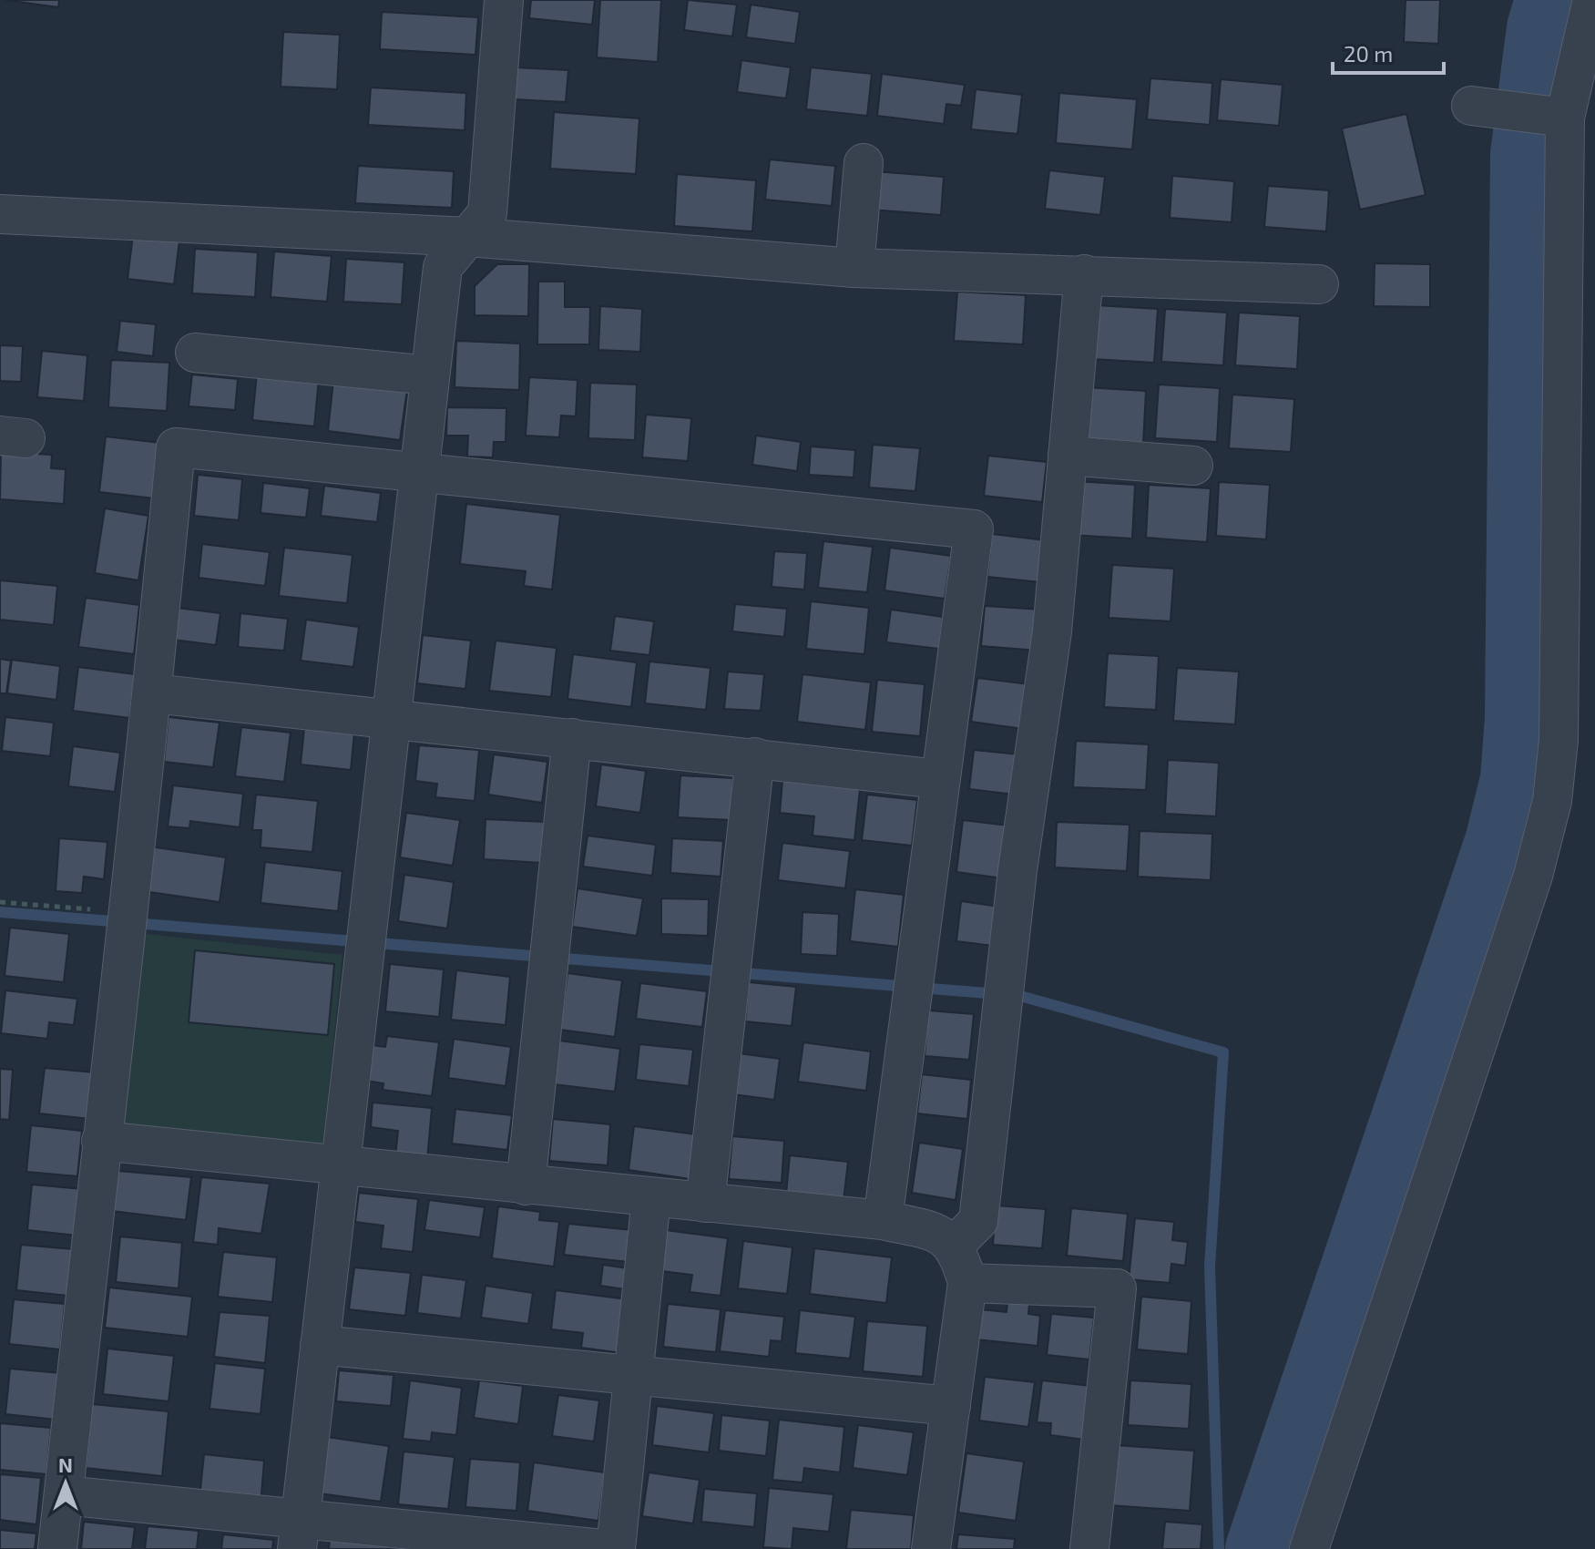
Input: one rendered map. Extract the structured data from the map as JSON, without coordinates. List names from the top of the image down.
{
  "scale_bar": "20 m",
  "north": "top"
}
